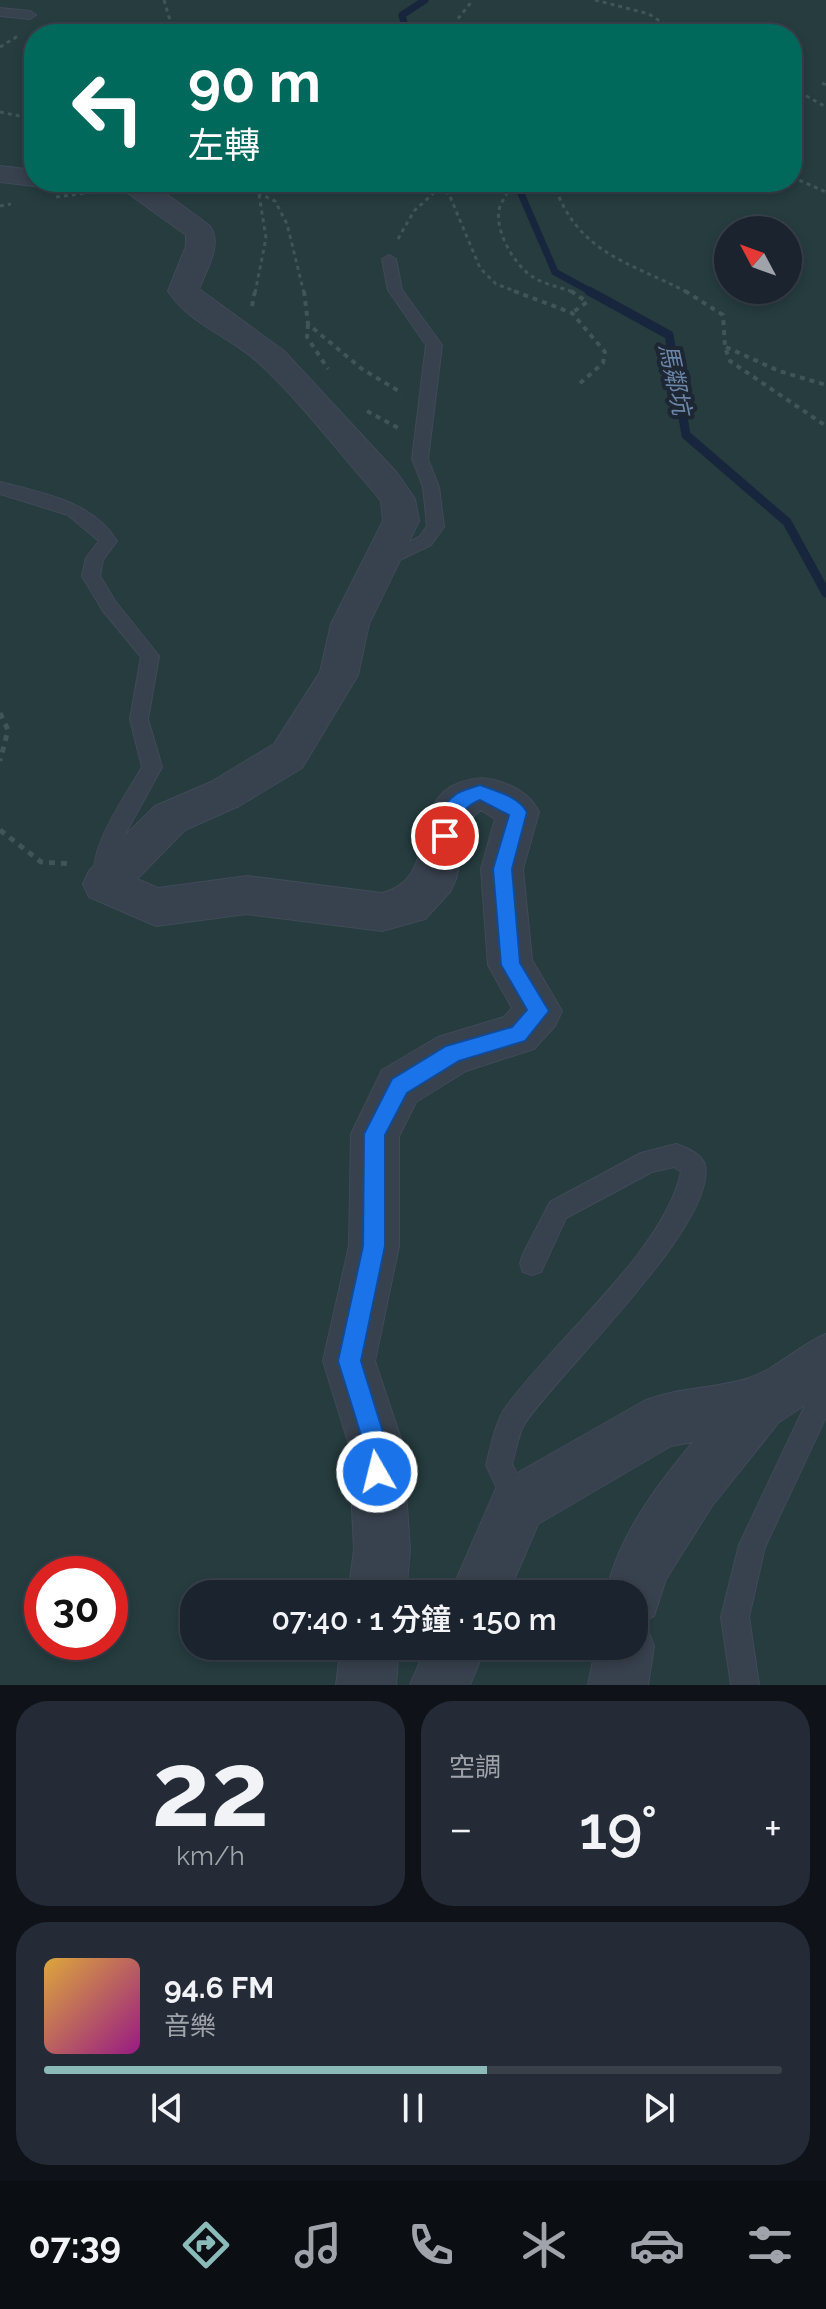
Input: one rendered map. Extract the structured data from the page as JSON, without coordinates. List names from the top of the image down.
{
  "water": ["馬鄰坑"],
  "north": "top left",
  "page": {
    "turn": ["90 m", "左轉"],
    "limit": "30",
    "trip": "07:40 · 1 分鐘 · 150 m",
    "tile": [
      ["22", "km/h"],
      "空調"
    ],
    "heat": ["−", "19°", "+"],
    "song": ["94.6 FM", "音樂"],
    "tabs": "07:39"
  }
}
